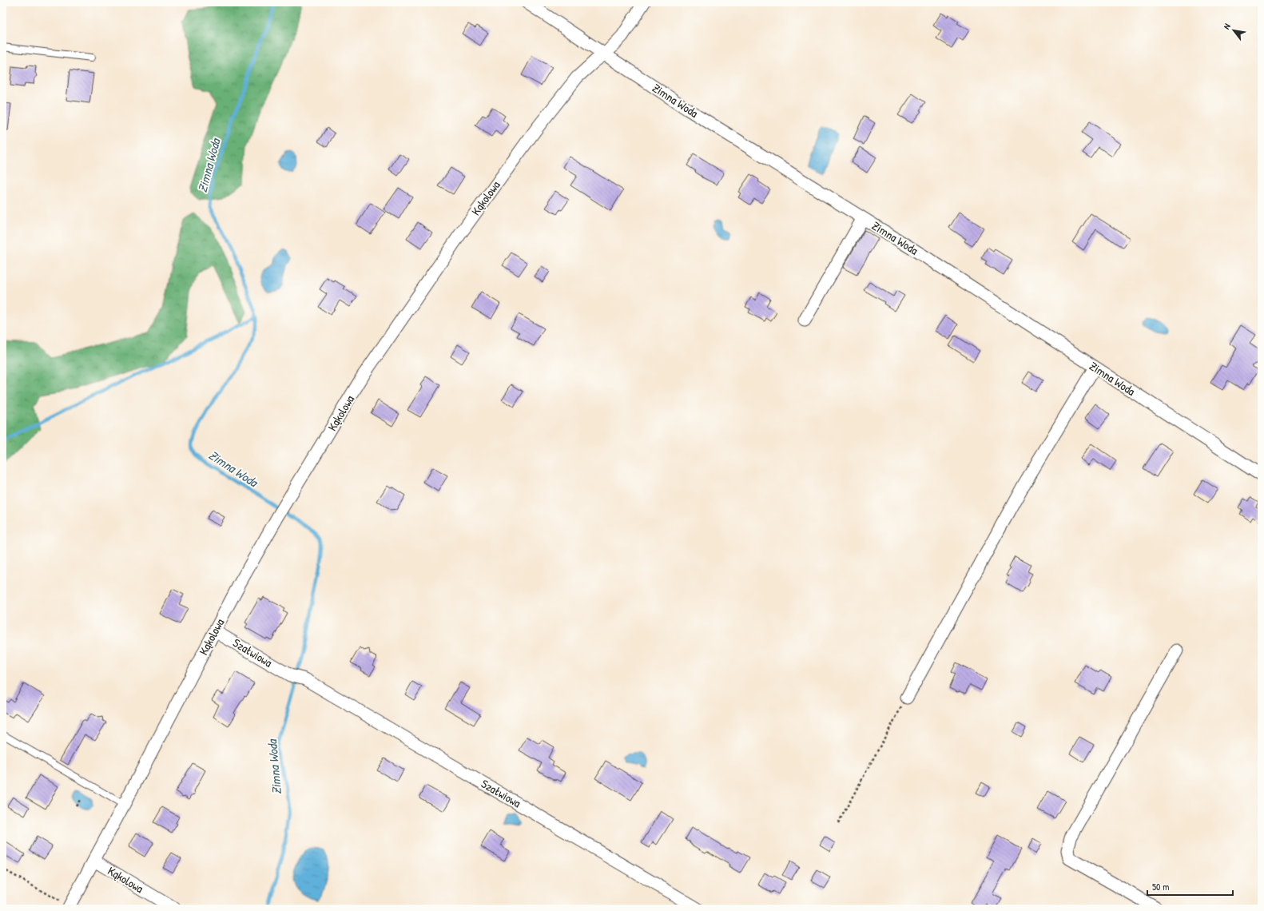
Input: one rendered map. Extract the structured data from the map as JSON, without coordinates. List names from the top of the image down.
{
  "streets": {
    "street": ["Zimna Woda", "Kąkolowa", "Szałwiowa"]
  },
  "crossings": [
    ["Zimna Woda", "Kąkolowa"],
    ["Kąkolowa", "Szałwiowa"]
  ],
  "water": ["Zimna Woda"],
  "scale_bar": "50 m",
  "north": "top left"
}
